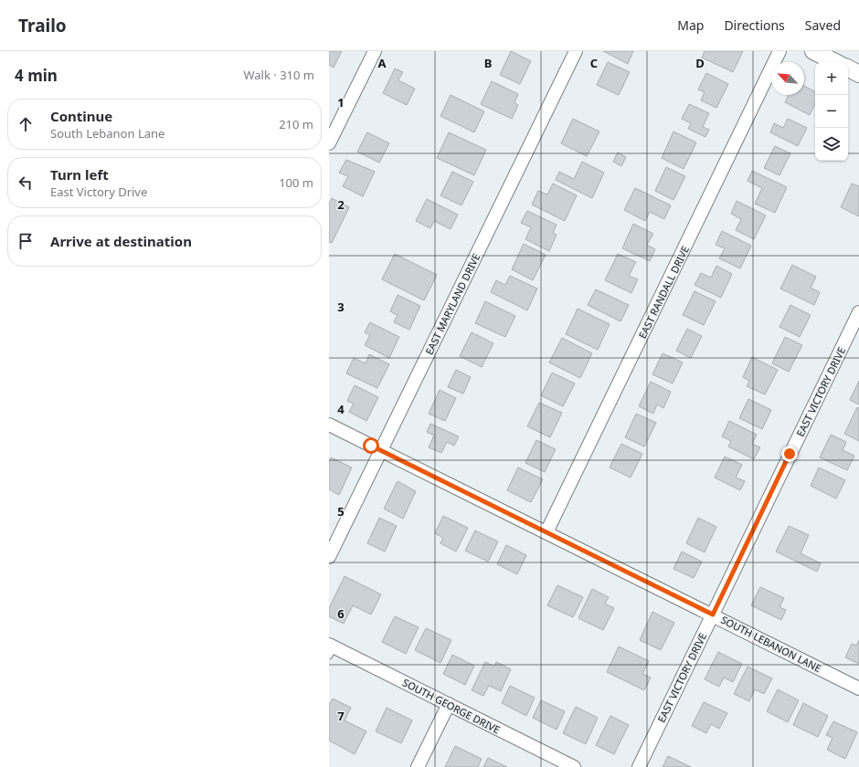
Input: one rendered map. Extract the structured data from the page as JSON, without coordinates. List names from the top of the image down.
{
  "streets": {
    "street": [
      "EAST RANDALL DRIVE",
      "EAST MARYLAND DRIVE",
      "EAST VICTORY DRIVE",
      "SOUTH LEBANON LANE",
      "SOUTH GEORGE DRIVE"
    ]
  },
  "crossings": [
    ["EAST RANDALL DRIVE", "SOUTH LEBANON LANE"],
    ["EAST MARYLAND DRIVE", "SOUTH LEBANON LANE"],
    ["EAST VICTORY DRIVE", "SOUTH LEBANON LANE"]
  ],
  "north": "top left",
  "page": {
    "header": "Trailo",
    "nav": ["Map", "Directions", "Saved"],
    "heading": ["4 min", "Walk · 310 m"],
    "map_buttons": ["+", "−"],
    "list": [
      ["Continue", "South Lebanon Lane", "210 m"],
      ["Turn left", "East Victory Drive", "100 m"],
      "Arrive at destination"
    ]
  },
  "grid": {
    "columns": [
      "A",
      "B",
      "C",
      "D"
    ],
    "rows": [
      "1",
      "2",
      "3",
      "4",
      "5",
      "6",
      "7"
    ]
  }
}
